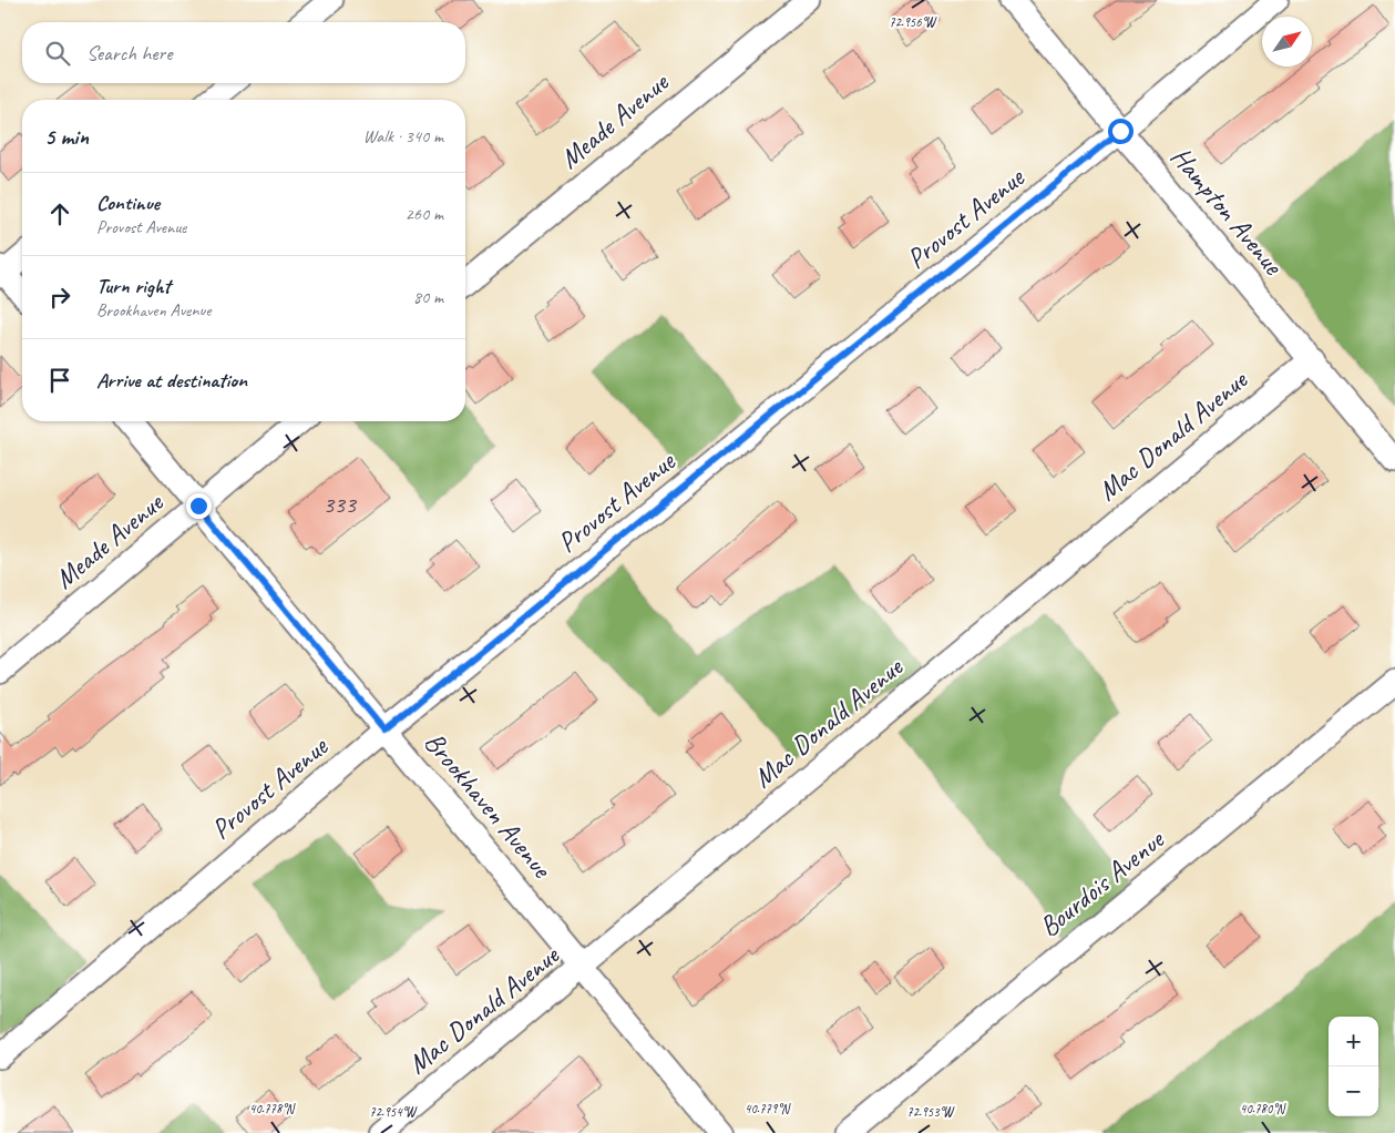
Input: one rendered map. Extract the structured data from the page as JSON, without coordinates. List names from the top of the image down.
{
  "streets": {
    "street": [
      "Meade Avenue",
      "Hampton Avenue",
      "Provost Avenue",
      "Mac Donald Avenue",
      "Brookhaven Avenue",
      "Bourdois Avenue"
    ]
  },
  "crossings": [
    ["Meade Avenue", "Brookhaven Avenue"],
    ["Hampton Avenue", "Provost Avenue"],
    ["Hampton Avenue", "Mac Donald Avenue"],
    ["Provost Avenue", "Brookhaven Avenue"],
    ["Mac Donald Avenue", "Brookhaven Avenue"]
  ],
  "house_numbers": ["333"],
  "north": "top right",
  "page": {
    "search": "Search here",
    "heading": ["5 min", "Walk · 340 m"],
    "list": [
      ["Continue", "Provost Avenue", "260 m"],
      ["Turn right", "Brookhaven Avenue", "80 m"],
      "Arrive at destination"
    ],
    "map_buttons": ["+", "−"]
  },
  "coordinates": [
    "72.956°W",
    "40.778°N",
    "40.779°N",
    "40.780°N",
    "72.954°W",
    "72.953°W"
  ]
}
